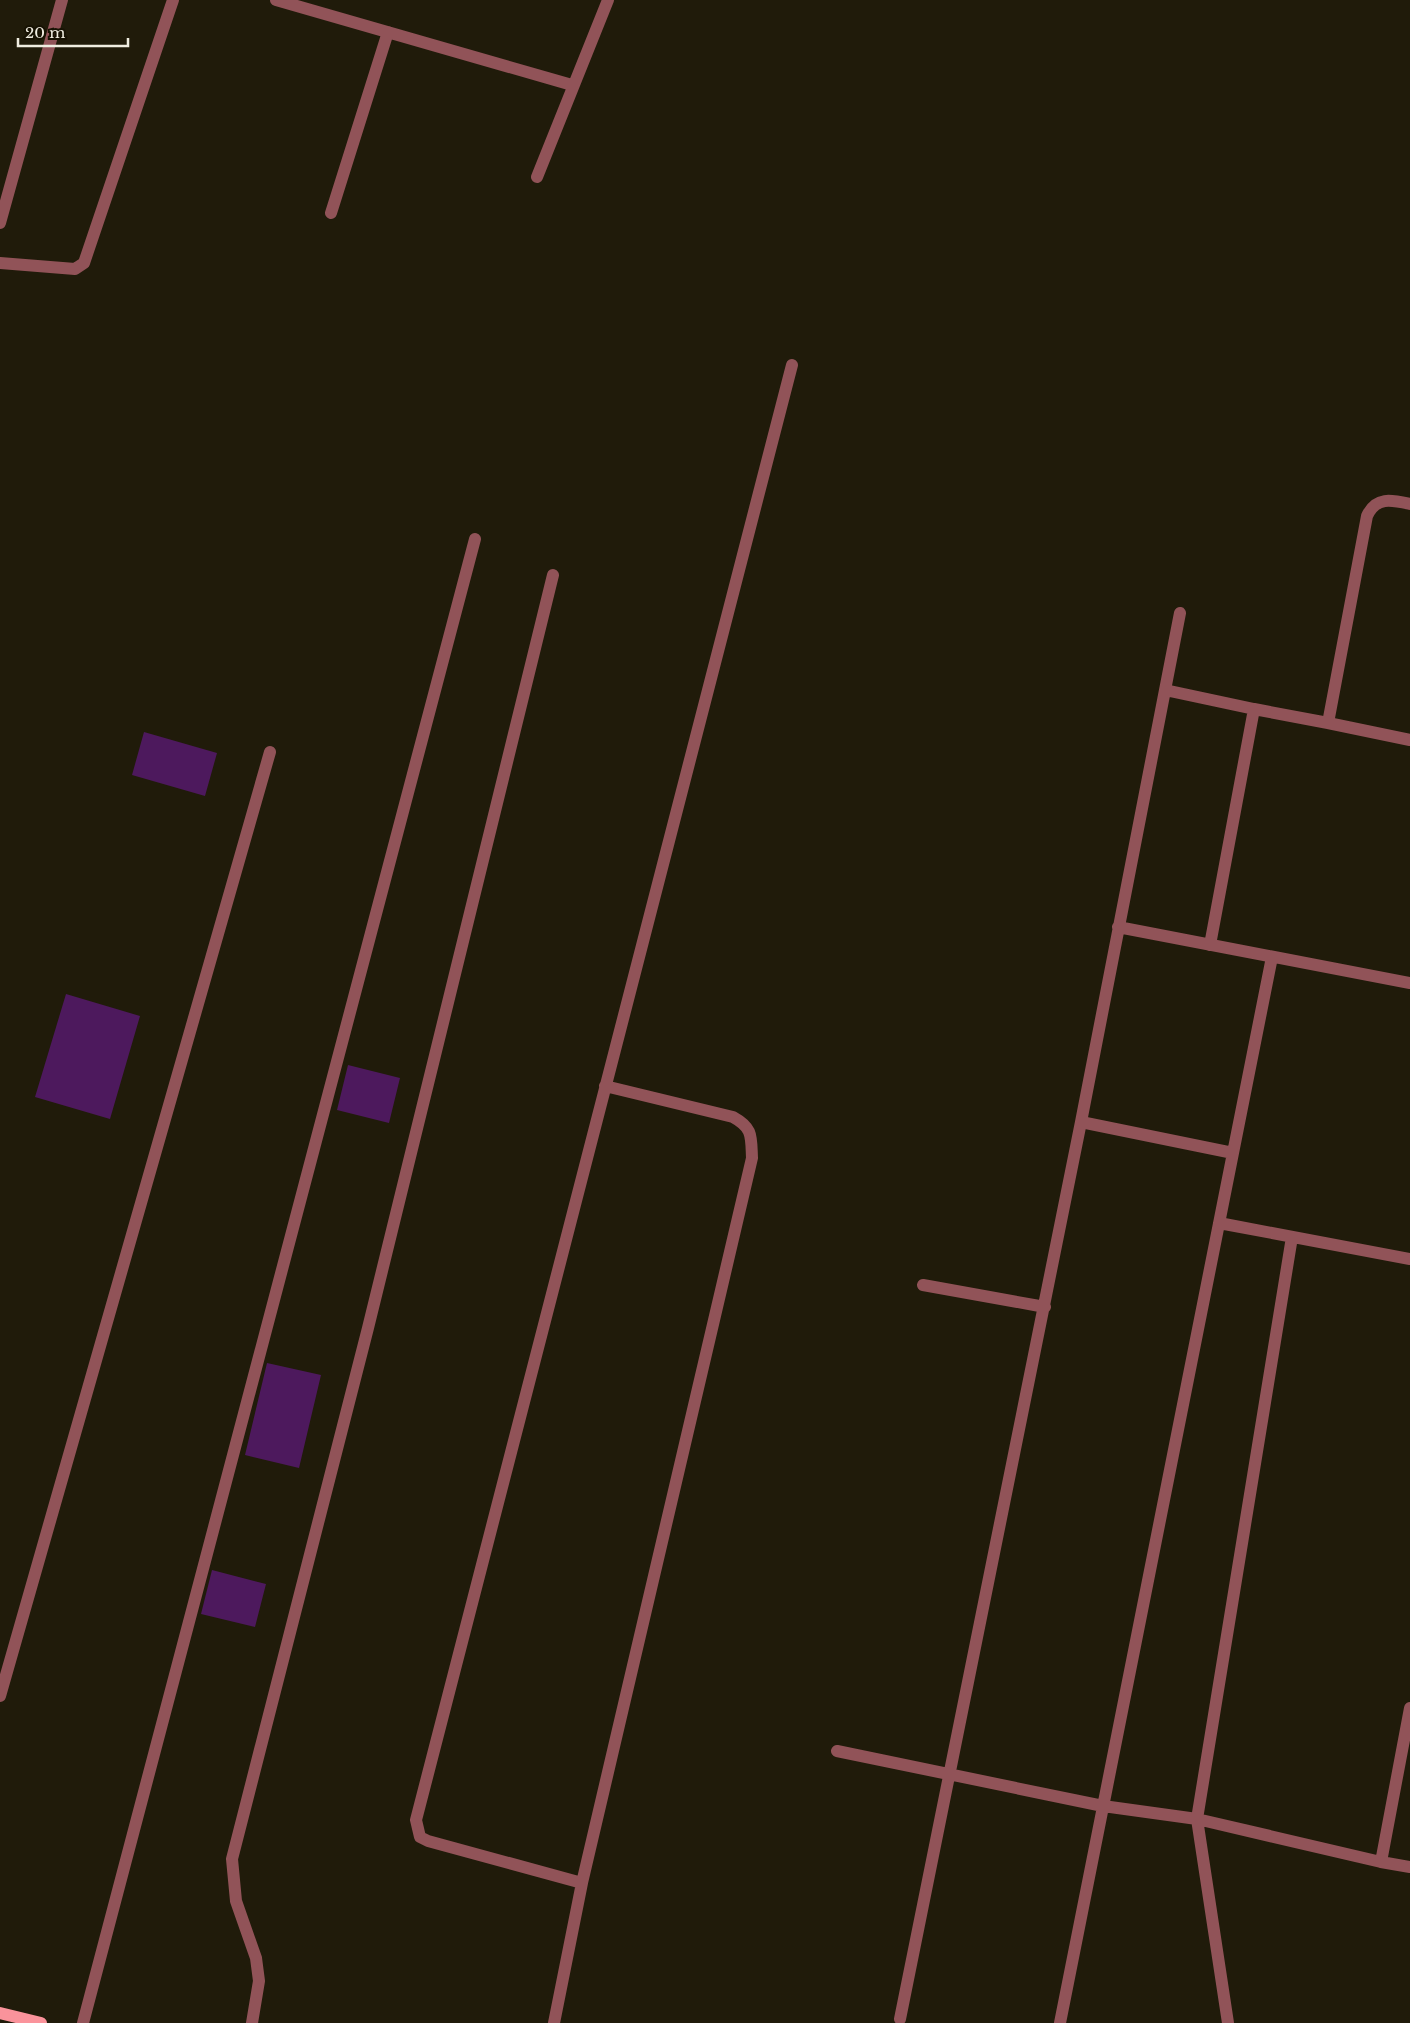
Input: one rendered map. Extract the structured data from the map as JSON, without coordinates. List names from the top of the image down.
{
  "scale_bar": "20 m"
}
